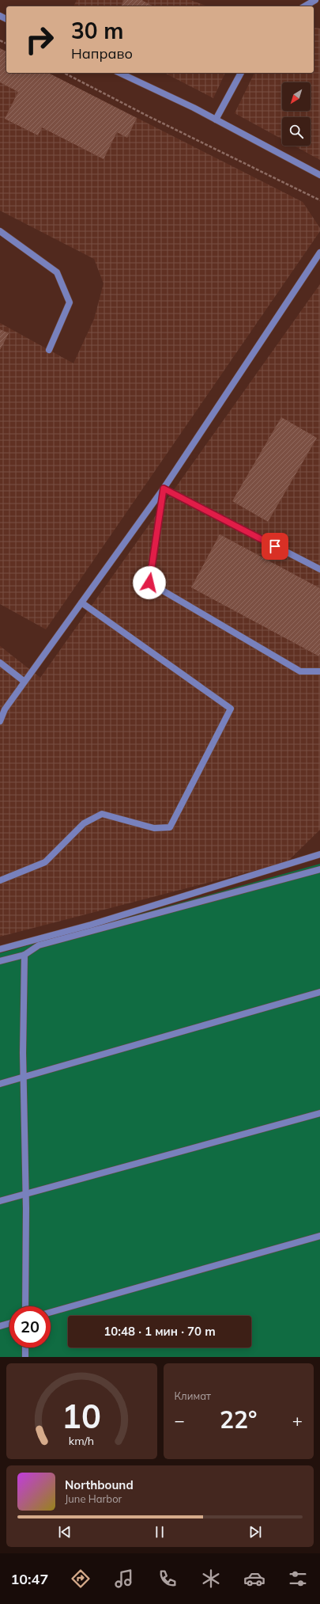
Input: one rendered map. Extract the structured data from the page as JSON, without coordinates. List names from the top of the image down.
{
  "north": "bottom left",
  "page": {
    "turn": ["30 m", "Направо"],
    "limit": "20",
    "trip": "10:48 · 1 мин · 70 m",
    "tile": "Климат",
    "heat": ["−", "22°", "+"],
    "song": ["Northbound", "June Harbor"],
    "tabs": "10:47",
    "gauge": ["10", "km/h"]
  }
}
